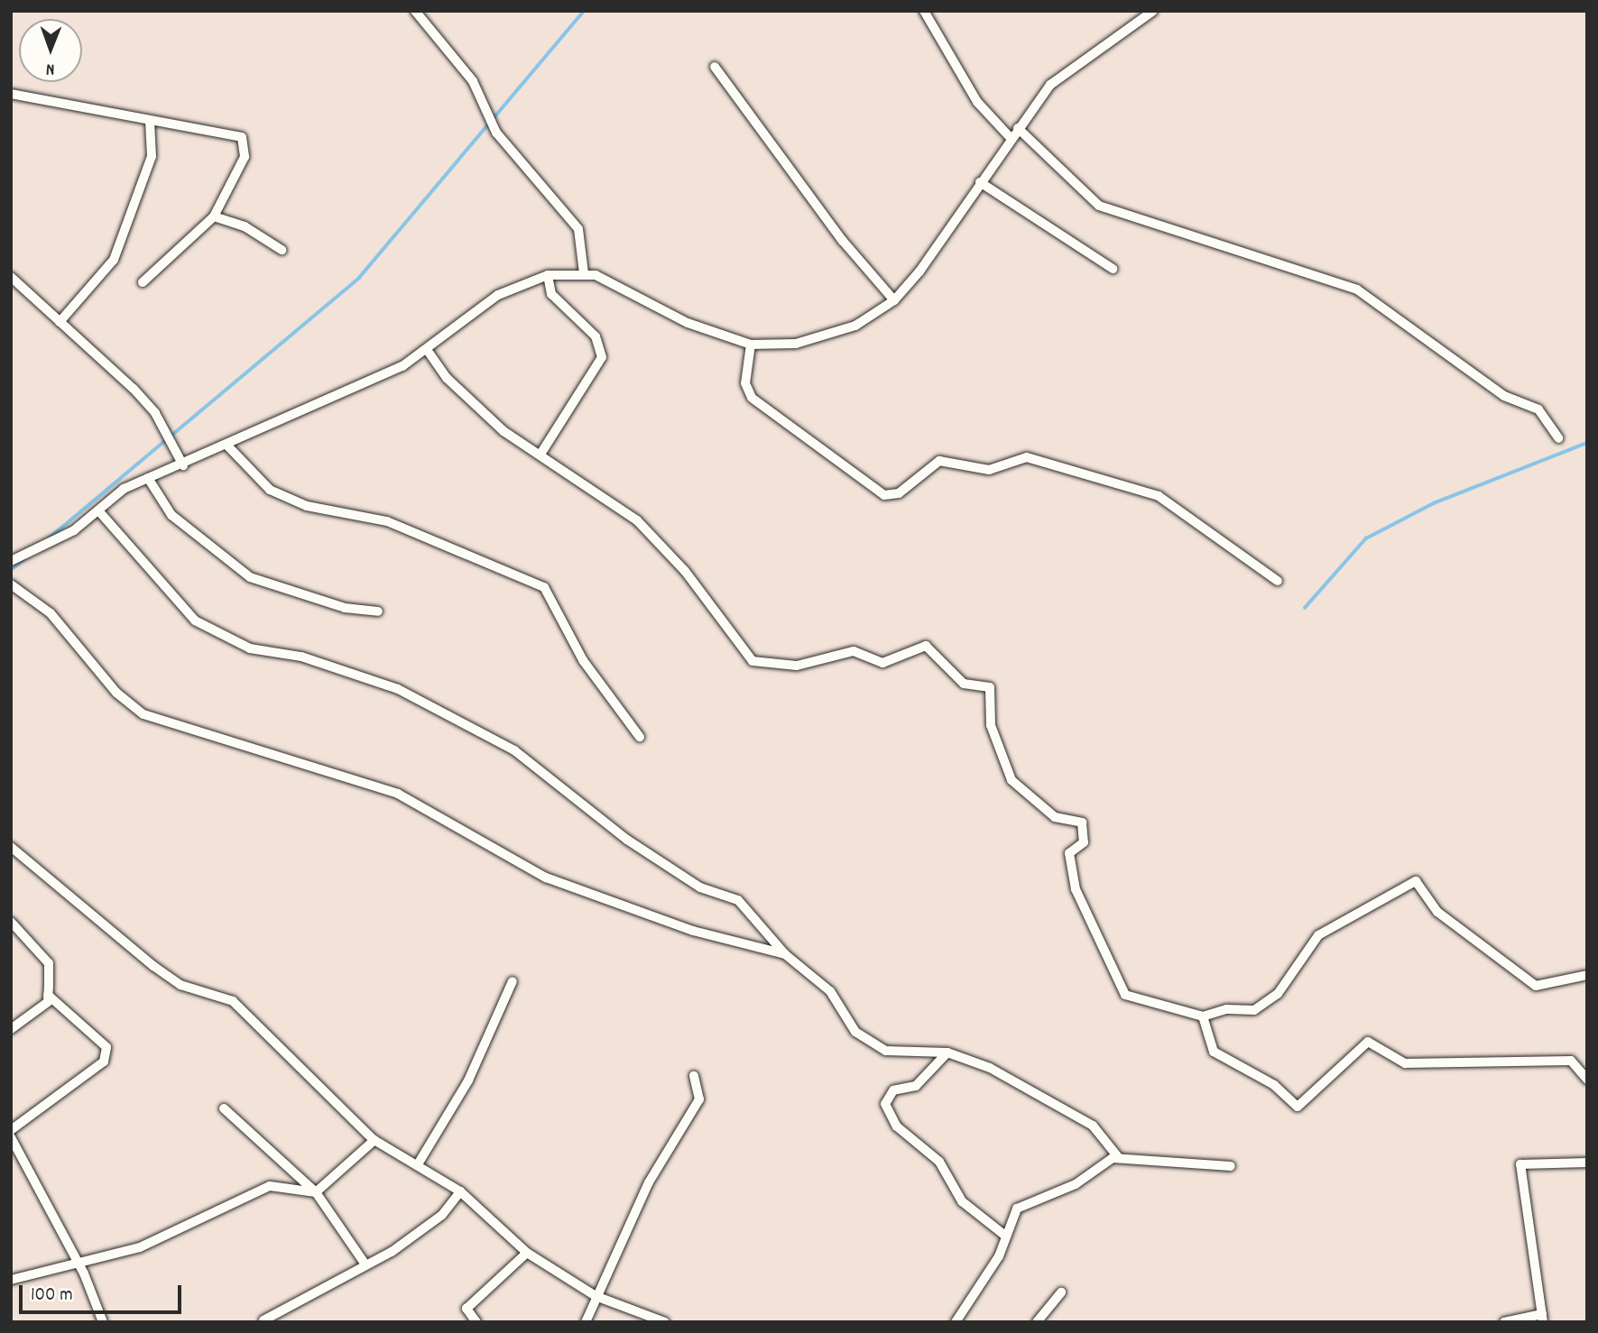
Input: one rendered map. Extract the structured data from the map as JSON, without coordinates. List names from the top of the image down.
{
  "scale_bar": "100 m",
  "north": "bottom"
}
